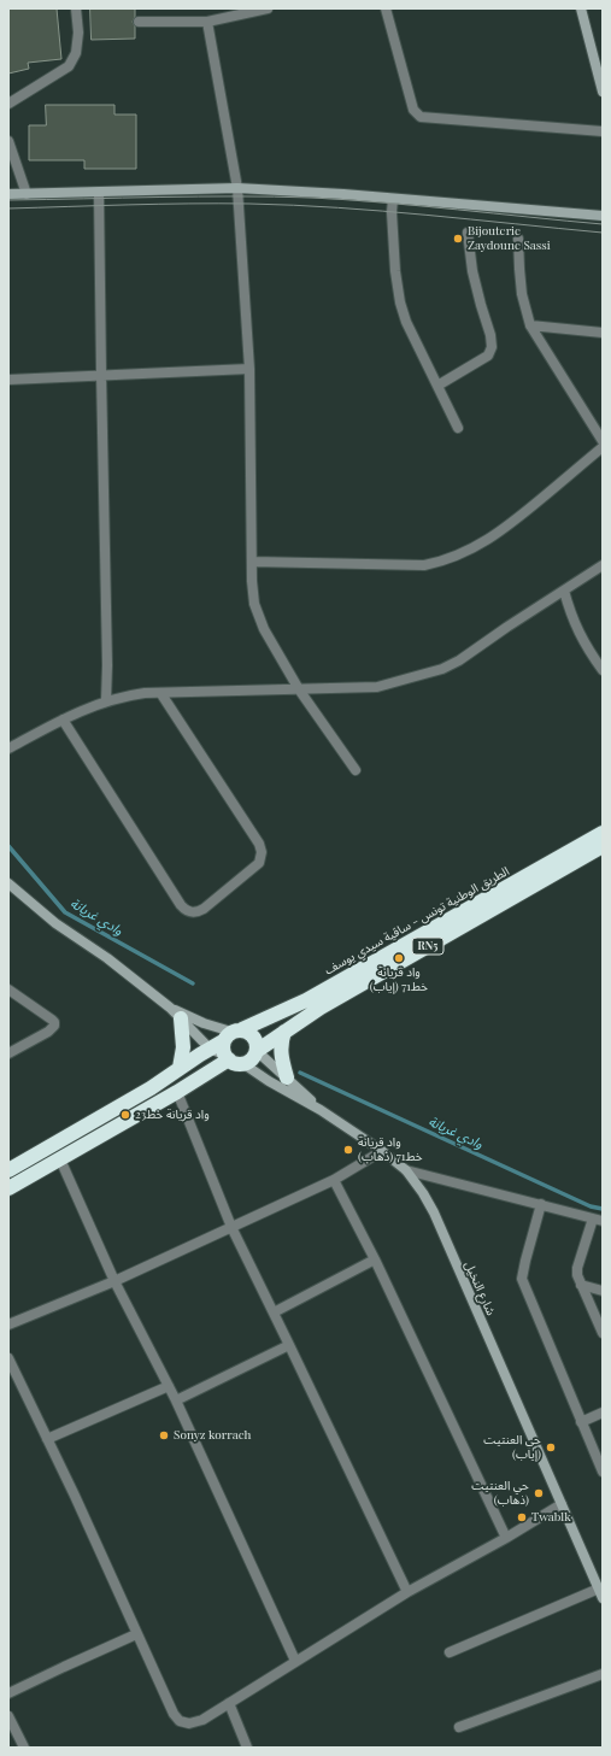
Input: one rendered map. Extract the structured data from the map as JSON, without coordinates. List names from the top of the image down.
{
  "streets": {
    "highway": ["الطريق الوطنية تونس - ساقية سيدي يوسف", "RN5"],
    "main road": ["شارع النخيل"]
  },
  "crossings": [
    ["الطريق الوطنية تونس - ساقية سيدي يوسف", "RN5"],
    ["الطريق الوطنية تونس - ساقية سيدي يوسف", "شارع النخيل"],
    ["RN5", "شارع النخيل"]
  ],
  "water": ["وادي غريانة"],
  "places": [
    "Bijouterie Zaydoune Sassi",
    "واد قريانة خط71 (إياب)",
    "واد قريانة خط23",
    "واد قريانة خط71 (ذهاب)",
    "Sonyz korrach",
    "حي العنتيت (إياب)",
    "حي العنتيت (ذهاب)",
    "Twablk"
  ]
}
